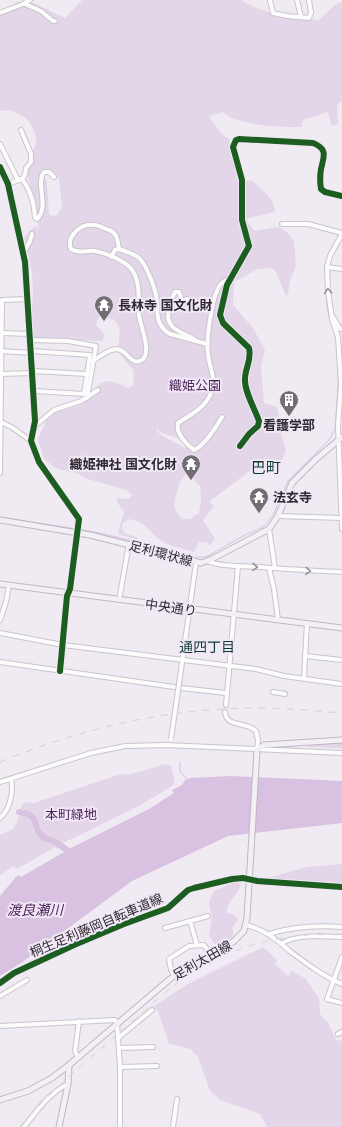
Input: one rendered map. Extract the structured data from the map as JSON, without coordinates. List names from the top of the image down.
{
  "streets": {
    "main road": ["足利環状線", "中央通り", "足利太田線"],
    "cycle path": ["桐生足利藤岡自転車道線"]
  },
  "districts": ["巴町", "通四丁目"],
  "water": ["渡良瀬川"],
  "parks": ["織姫公園", "本町緑地"],
  "places": {
    "temple": ["長林寺 国文化財", "織姫神社 国文化財", "法玄寺"],
    "building": ["看護学部"]
  }
}
